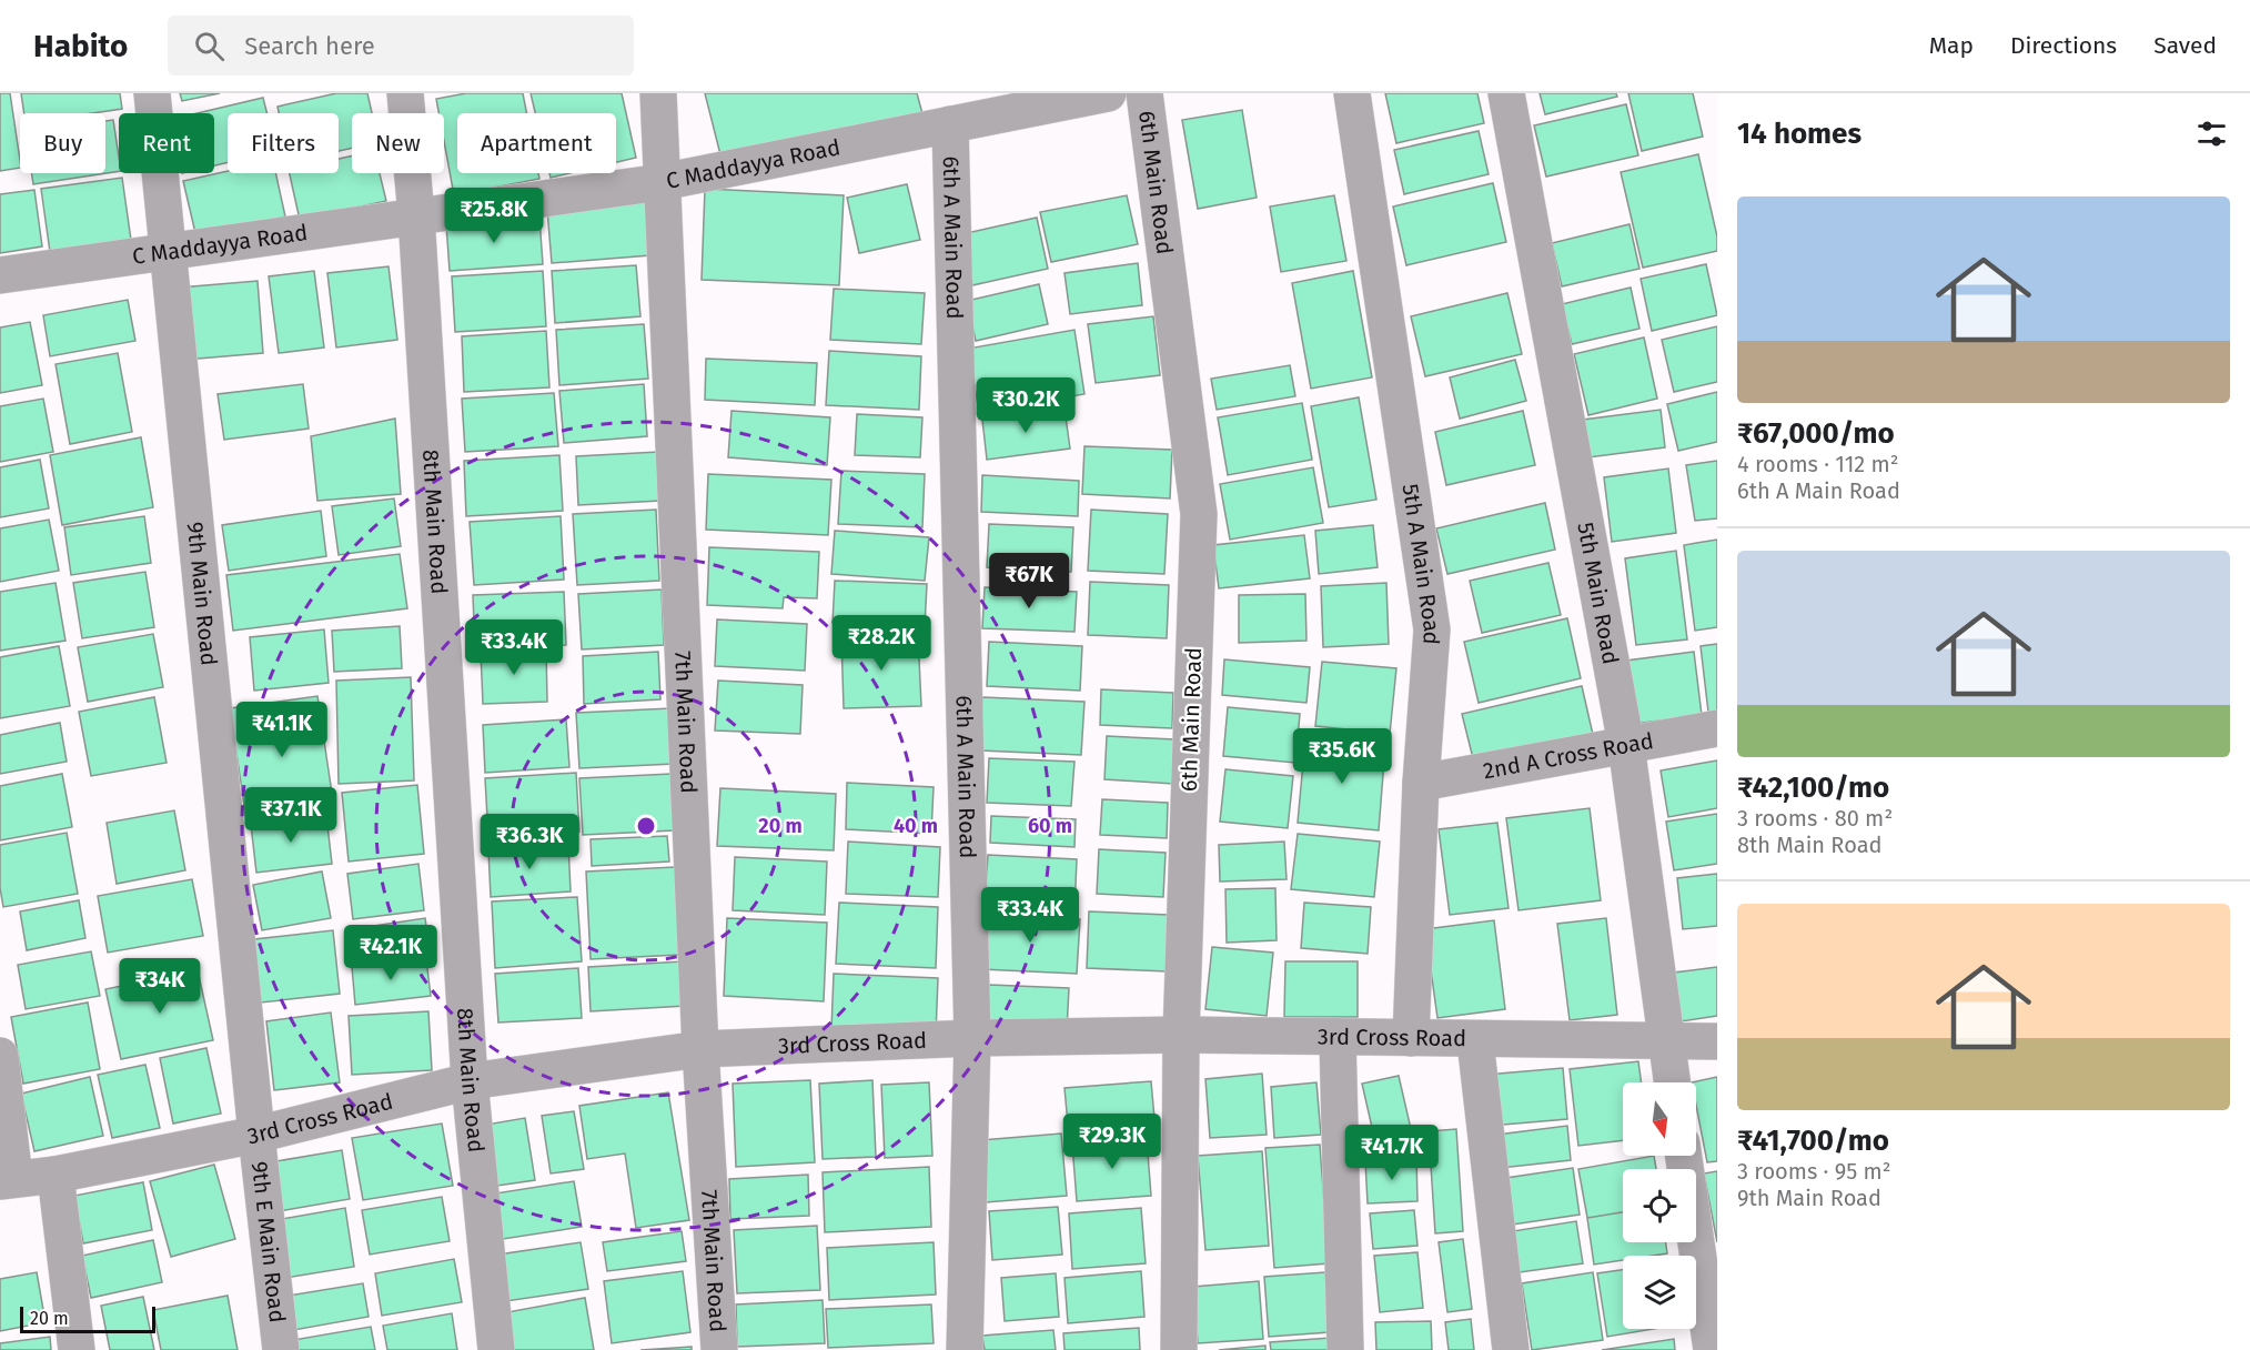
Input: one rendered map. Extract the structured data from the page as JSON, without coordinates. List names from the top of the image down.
{
  "streets": {
    "street": [
      "C Maddayya Road",
      "6th Main Road",
      "6th A Main Road",
      "8th Main Road",
      "5th A Main Road",
      "5th Main Road",
      "9th Main Road",
      "7th Main Road",
      "2nd A Cross Road",
      "3rd Cross Road",
      "9th E Main Road"
    ]
  },
  "crossings": [
    ["C Maddayya Road", "6th A Main Road"],
    ["C Maddayya Road", "8th Main Road"],
    ["C Maddayya Road", "9th Main Road"],
    ["C Maddayya Road", "7th Main Road"],
    ["6th Main Road", "3rd Cross Road"],
    ["6th A Main Road", "3rd Cross Road"],
    ["8th Main Road", "3rd Cross Road"],
    ["5th A Main Road", "2nd A Cross Road"],
    ["5th A Main Road", "3rd Cross Road"],
    ["5th Main Road", "2nd A Cross Road"],
    ["5th Main Road", "3rd Cross Road"],
    ["9th Main Road", "3rd Cross Road"],
    ["9th Main Road", "9th E Main Road"],
    ["7th Main Road", "3rd Cross Road"],
    ["3rd Cross Road", "9th E Main Road"]
  ],
  "scale_bar": "20 m",
  "north": "bottom",
  "page": {
    "header": "Habito",
    "search": "Search here",
    "nav": ["Map", "Directions", "Saved"],
    "heading": "14 homes",
    "chip": [
      "Buy",
      "Rent",
      "Filters",
      "New",
      "Apartment"
    ],
    "list": [
      {
        "name": "₹67,000/mo",
        "note": "4 rooms · 112 m² · 6th A Main Road"
      },
      {
        "name": "₹42,100/mo",
        "note": "3 rooms · 80 m² · 8th Main Road"
      },
      {
        "name": "₹41,700/mo",
        "note": "3 rooms · 95 m² · 9th Main Road"
      }
    ],
    "price": [
      "₹25.8K",
      "₹30.2K",
      "₹67K",
      "₹28.2K",
      "₹33.4K",
      "₹41.1K",
      "₹35.6K",
      "₹37.1K",
      "₹36.3K",
      "₹33.4K",
      "₹42.1K",
      "₹34K",
      "₹29.3K",
      "₹41.7K"
    ],
    "scale": "20 m"
  },
  "rings": ["20 m", "40 m", "60 m"]
}
